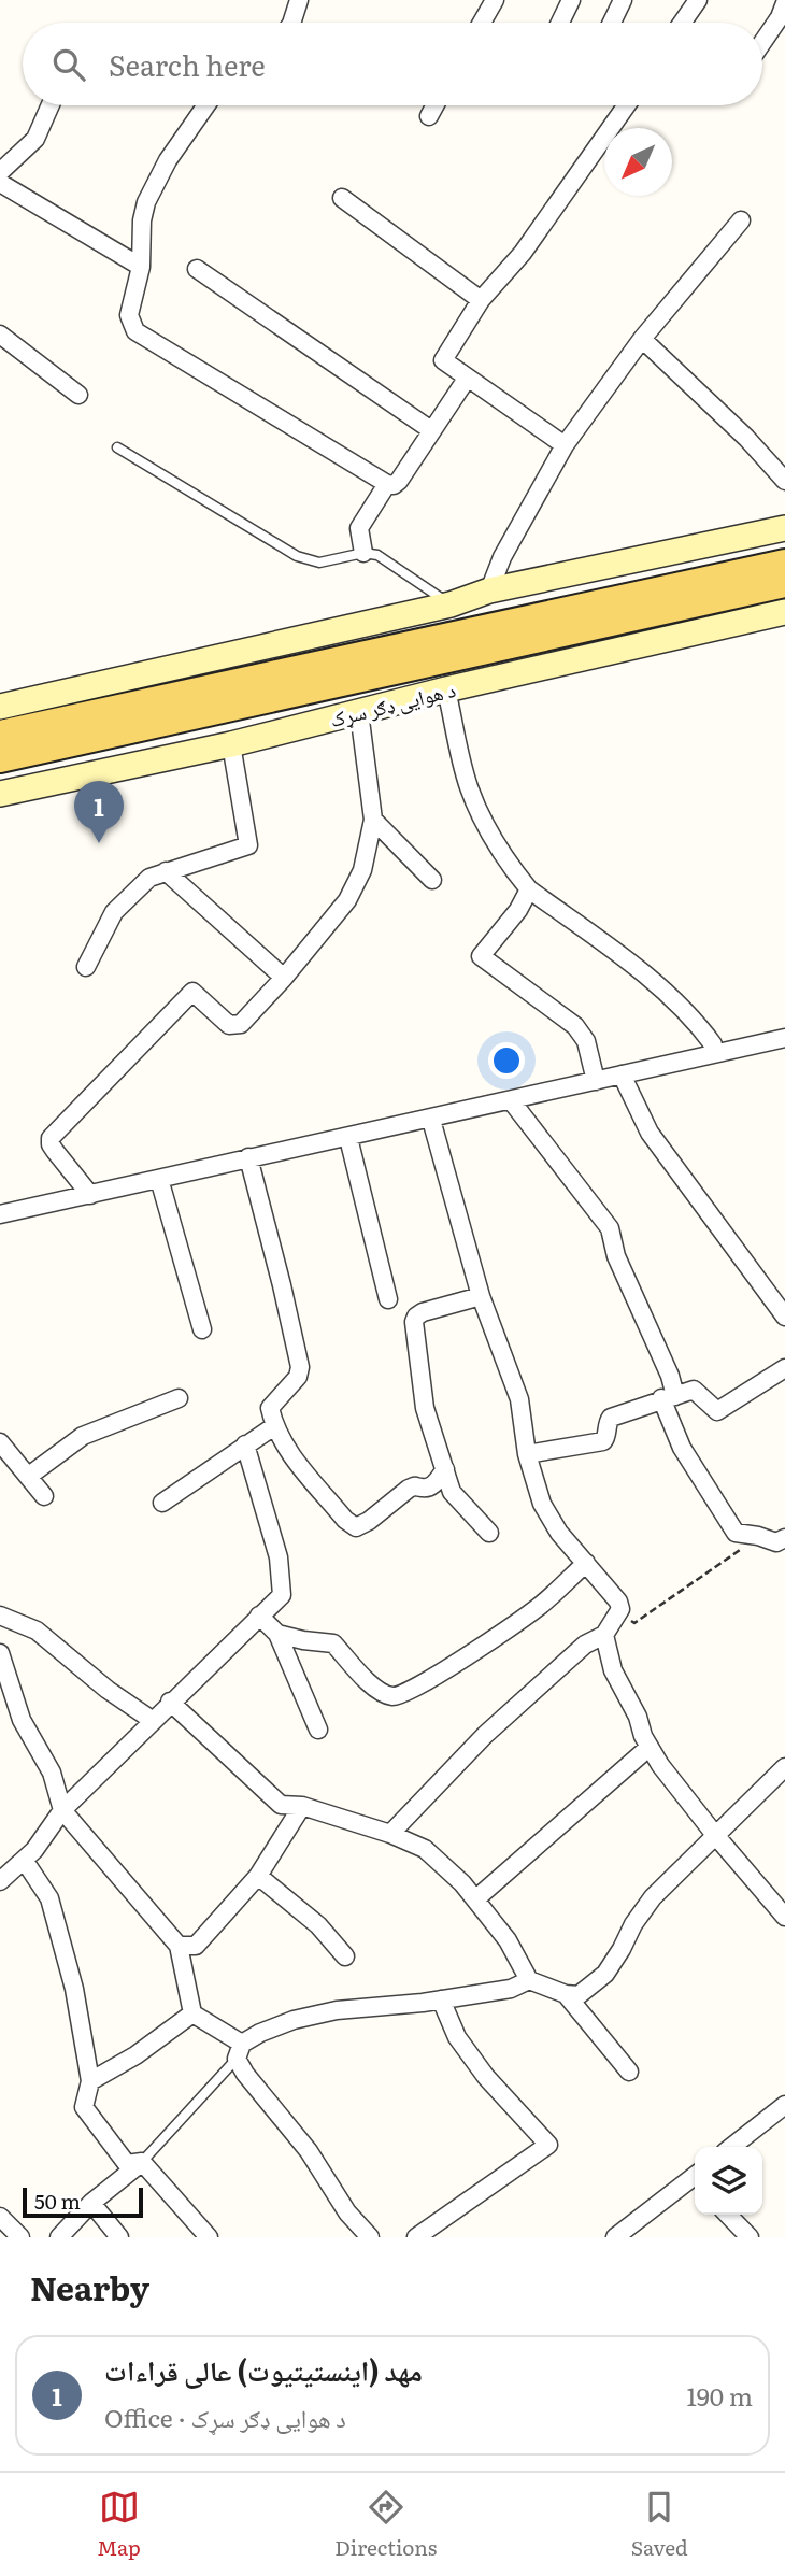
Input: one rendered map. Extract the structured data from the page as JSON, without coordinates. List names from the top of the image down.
{
  "streets": {
    "main road": ["د هوایی ډګر سړک"]
  },
  "scale_bar": "50 m",
  "north": "bottom left",
  "page": {
    "search": "Search here",
    "pins": "1",
    "scale": "50 m",
    "heading": "Nearby",
    "list": [
      {
        "mark": "1",
        "name": "مهد (اینستیتیوت) عالی قراءات",
        "note": "Office · د هوایی ډګر سړک",
        "value": "190 m"
      }
    ],
    "nav": ["Map", "Directions", "Saved"]
  }
}
